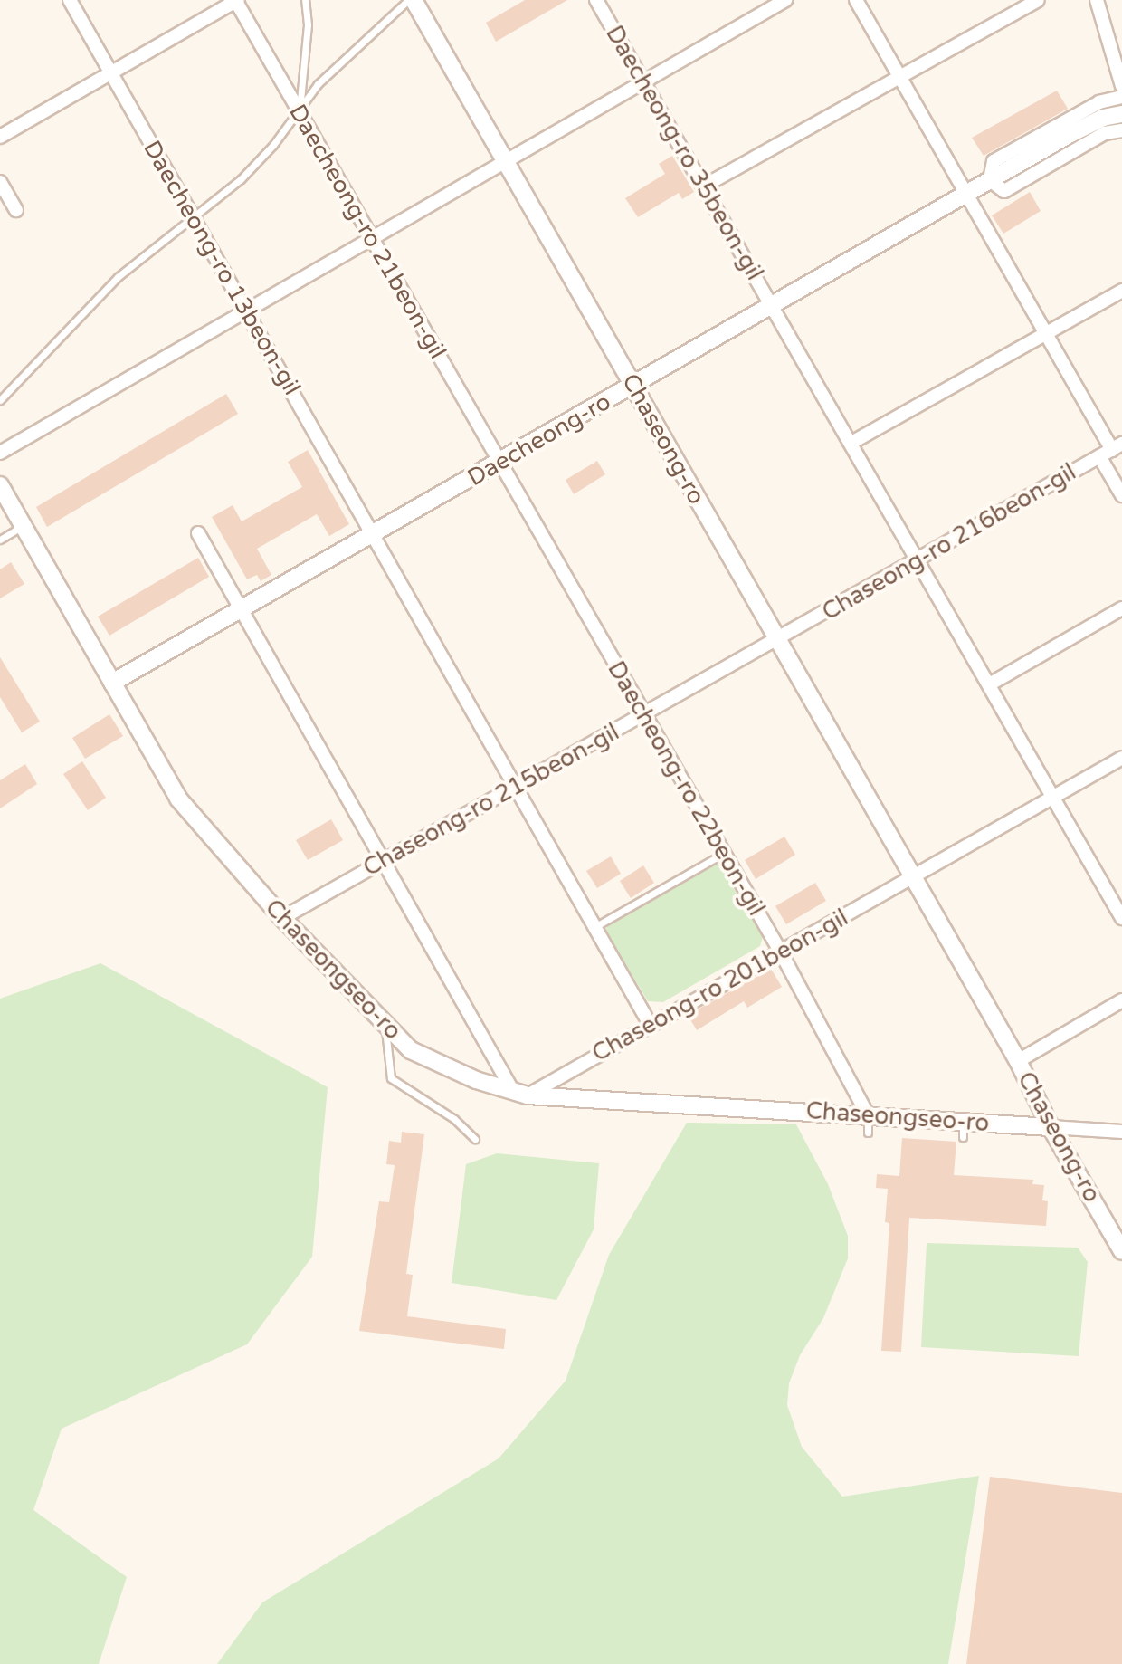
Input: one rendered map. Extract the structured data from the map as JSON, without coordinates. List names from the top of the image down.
{
  "streets": {
    "main road": ["Chaseong-ro", "Daecheong-ro", "Chaseongseo-ro"],
    "street": [
      "Daecheong-ro 35beon-gil",
      "Daecheong-ro 21beon-gil",
      "Daecheong-ro 13beon-gil",
      "Chaseong-ro 216beon-gil",
      "Daecheong-ro 22beon-gil",
      "Chaseong-ro 215beon-gil",
      "Chaseong-ro 201beon-gil"
    ]
  },
  "crossings": [
    ["Daecheong-ro 35beon-gil", "Daecheong-ro"],
    ["Daecheong-ro 35beon-gil", "Chaseong-ro 216beon-gil"],
    ["Daecheong-ro 21beon-gil", "Daecheong-ro"],
    ["Daecheong-ro 21beon-gil", "Daecheong-ro 22beon-gil"],
    ["Daecheong-ro 13beon-gil", "Daecheong-ro"],
    ["Daecheong-ro 13beon-gil", "Chaseong-ro 215beon-gil"],
    ["Daecheong-ro 13beon-gil", "Chaseong-ro 201beon-gil"],
    ["Chaseong-ro", "Daecheong-ro"],
    ["Chaseong-ro", "Chaseong-ro 216beon-gil"],
    ["Chaseong-ro", "Chaseong-ro 215beon-gil"],
    ["Chaseong-ro", "Chaseongseo-ro"],
    ["Chaseong-ro", "Chaseong-ro 201beon-gil"],
    ["Daecheong-ro", "Daecheong-ro 22beon-gil"],
    ["Daecheong-ro", "Chaseongseo-ro"],
    ["Chaseong-ro 216beon-gil", "Chaseong-ro 215beon-gil"],
    ["Daecheong-ro 22beon-gil", "Chaseong-ro 215beon-gil"],
    ["Daecheong-ro 22beon-gil", "Chaseongseo-ro"],
    ["Daecheong-ro 22beon-gil", "Chaseong-ro 201beon-gil"],
    ["Chaseong-ro 215beon-gil", "Chaseongseo-ro"],
    ["Chaseongseo-ro", "Chaseong-ro 201beon-gil"]
  ]
}
